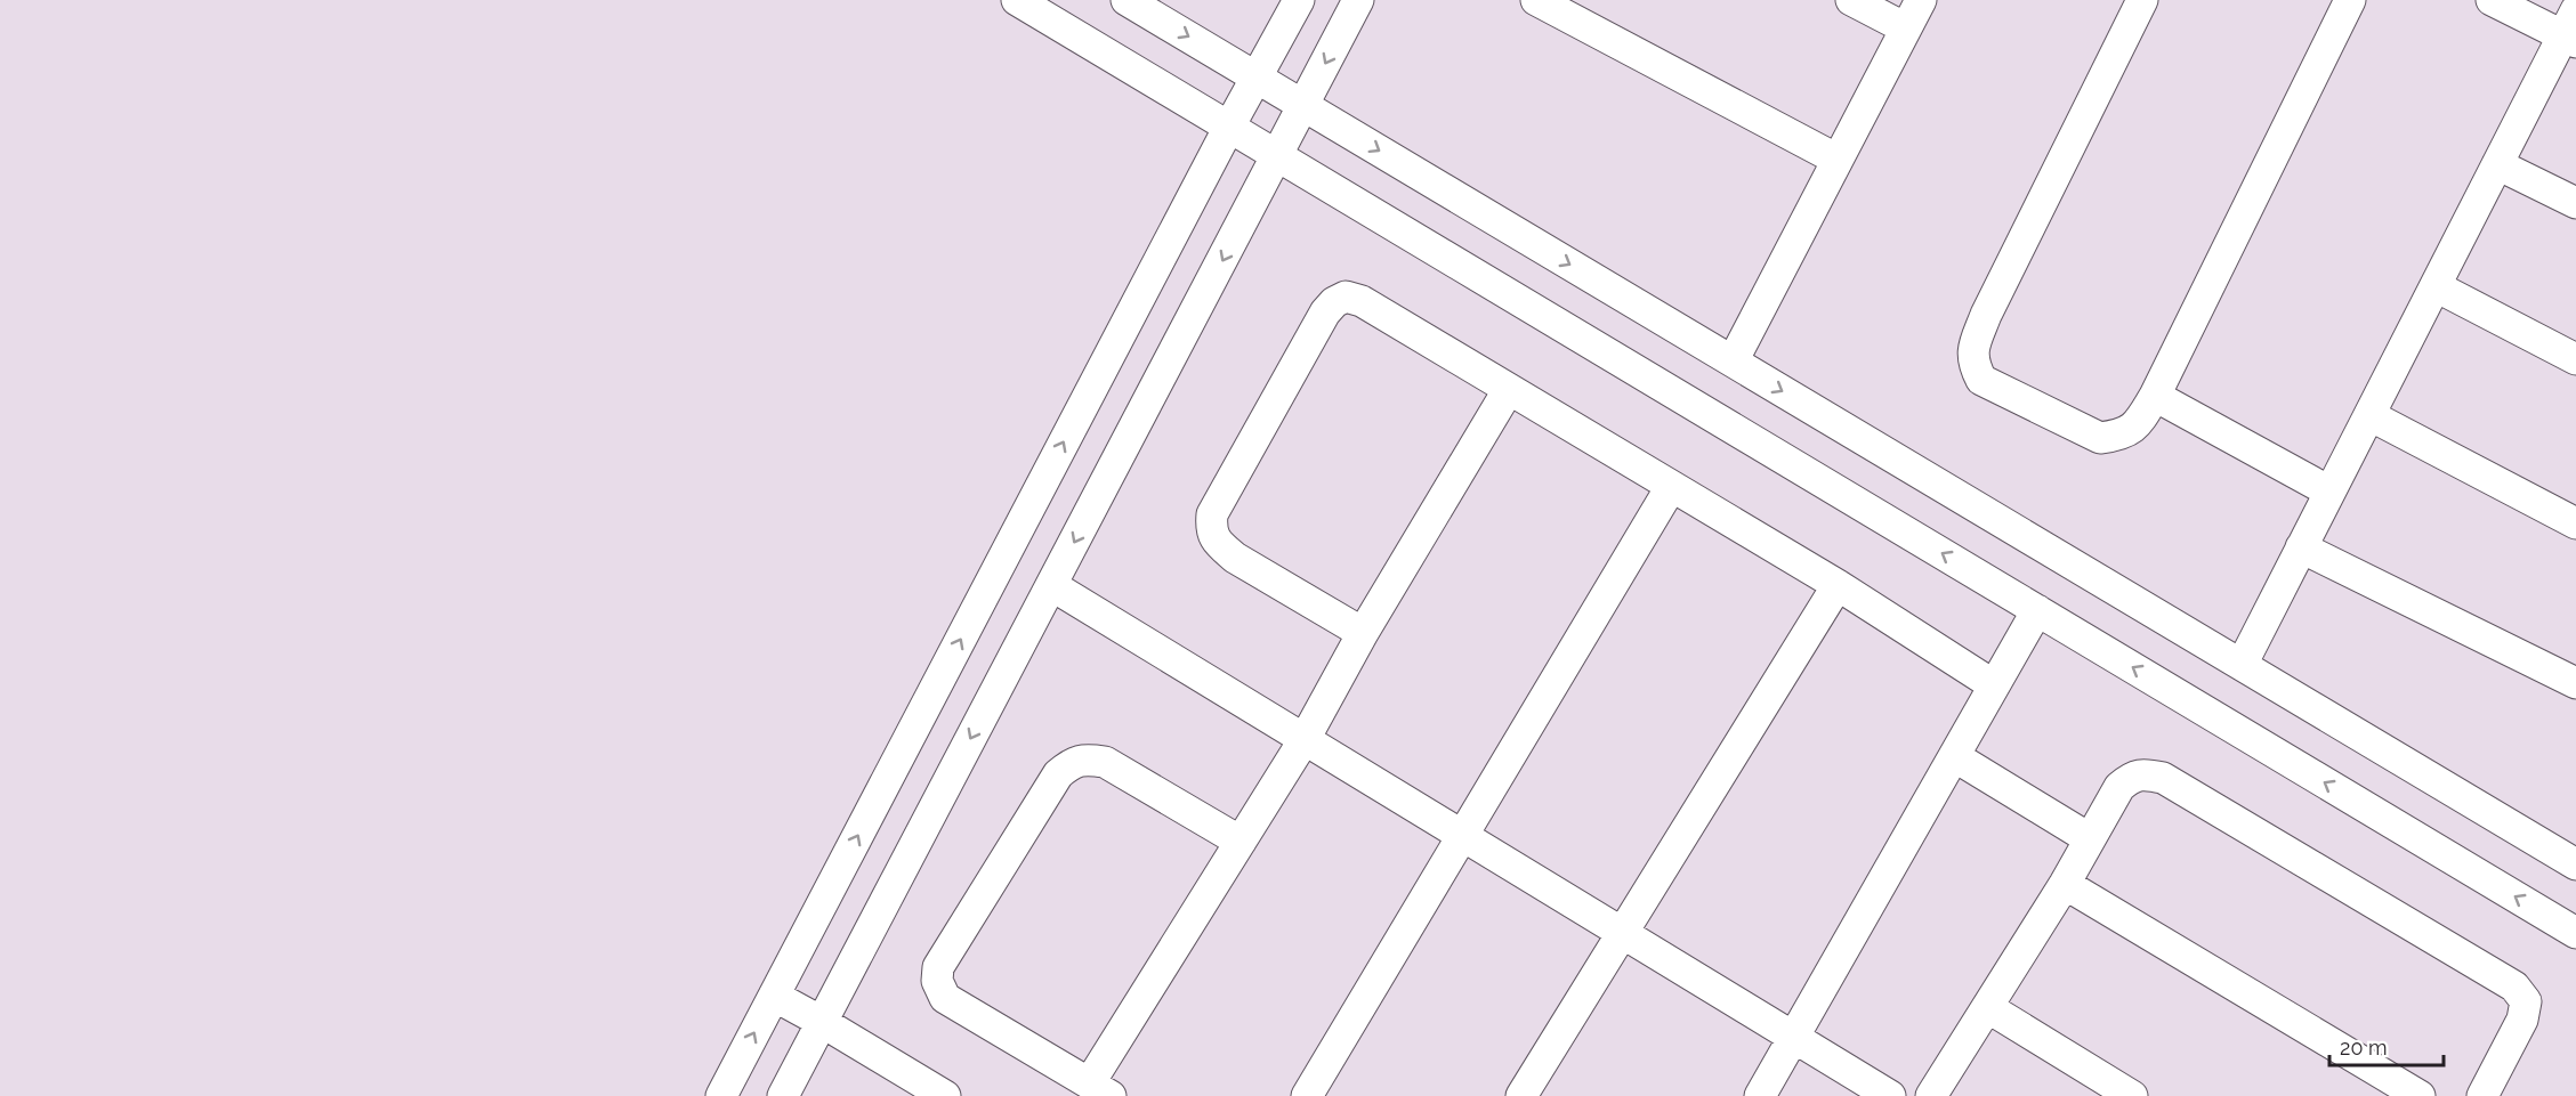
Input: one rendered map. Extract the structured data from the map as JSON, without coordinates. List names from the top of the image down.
{
  "scale_bar": "20 m"
}
